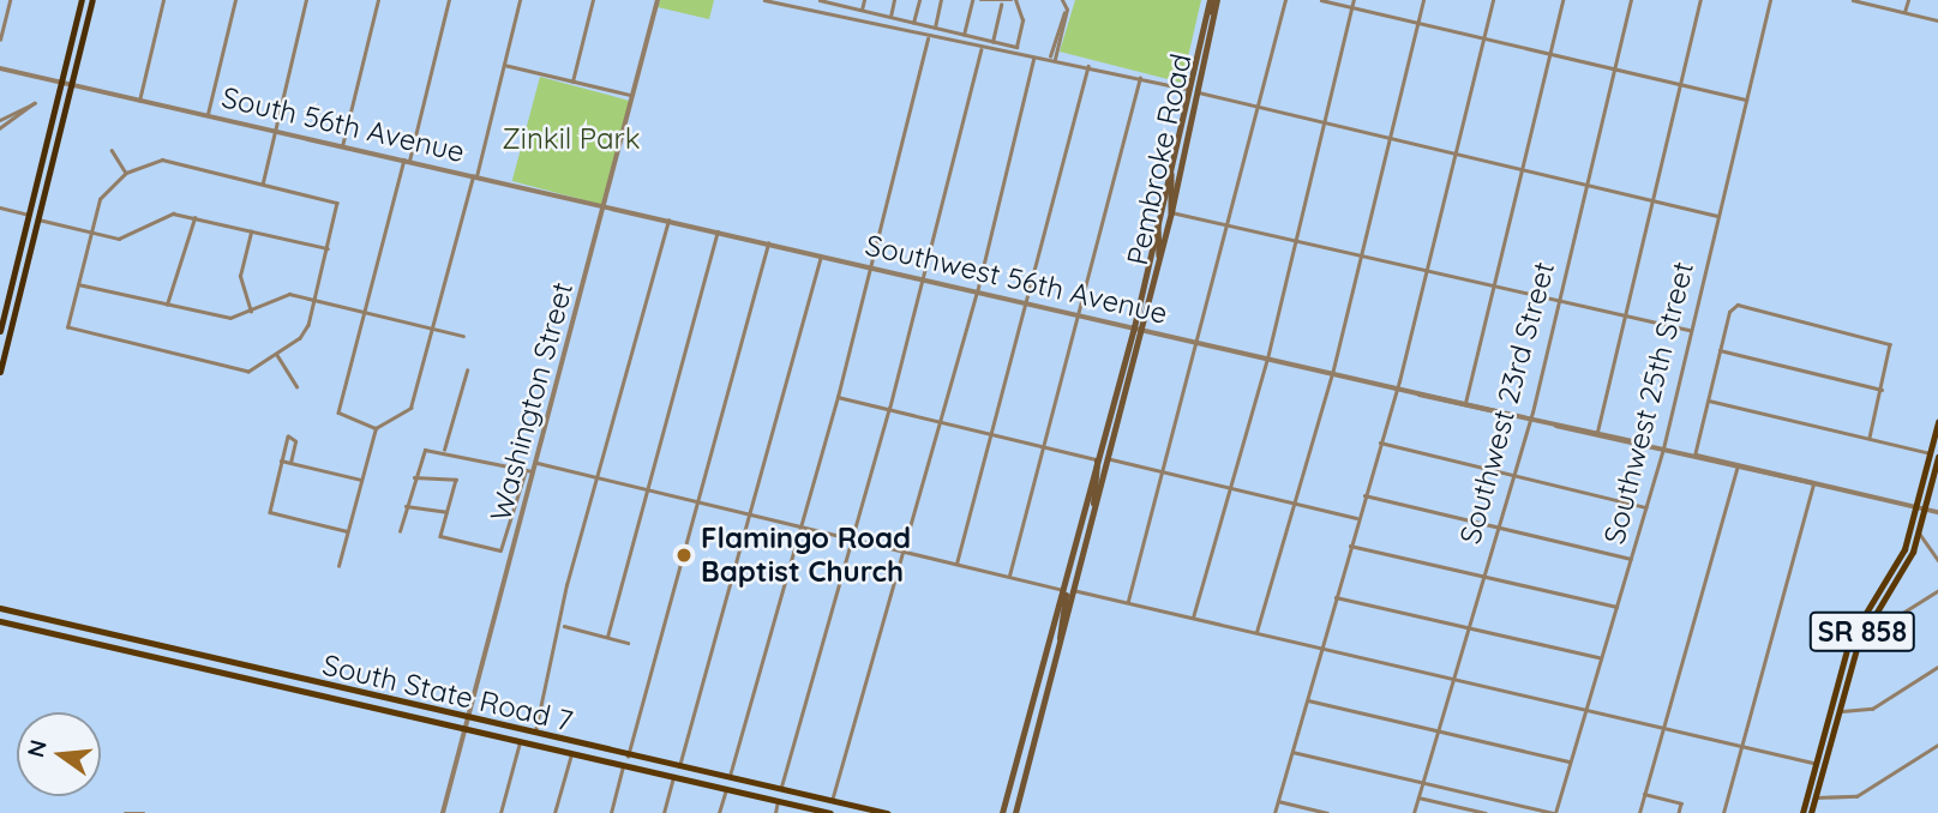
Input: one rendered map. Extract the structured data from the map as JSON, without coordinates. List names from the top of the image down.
{
  "streets": {
    "main road": ["Pembroke Road", "SR 858", "South State Road 7"],
    "street": [
      "South 56th Avenue",
      "Southwest 56th Avenue",
      "Washington Street",
      "Southwest 23rd Street",
      "Southwest 25th Street"
    ]
  },
  "crossings": [
    ["South 56th Avenue", "Southwest 56th Avenue"],
    ["South 56th Avenue", "Washington Street"],
    ["Pembroke Road", "Southwest 56th Avenue"],
    ["Southwest 56th Avenue", "Washington Street"],
    ["Southwest 56th Avenue", "Southwest 23rd Street"],
    ["Southwest 56th Avenue", "Southwest 25th Street"],
    ["Southwest 56th Avenue", "SR 858"],
    ["Washington Street", "South State Road 7"]
  ],
  "parks": ["Zinkil Park"],
  "places": ["Flamingo Road Baptist Church"],
  "north": "left"
}
